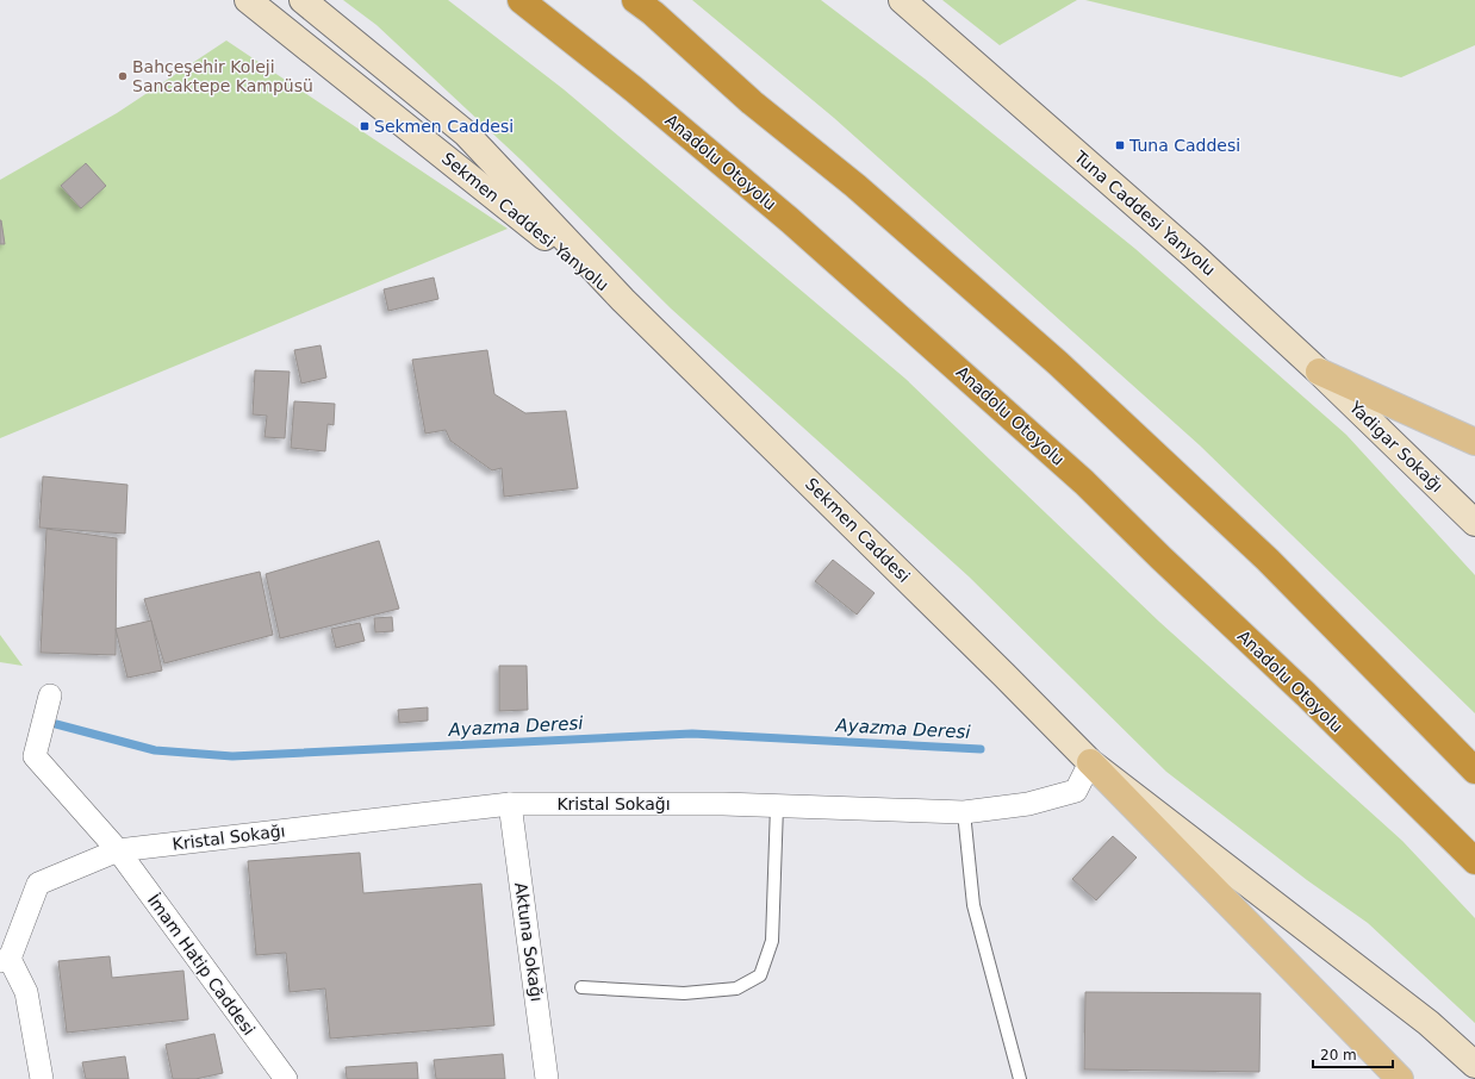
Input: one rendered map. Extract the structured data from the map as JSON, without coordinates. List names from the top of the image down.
{
  "streets": {
    "highway": ["Anadolu Otoyolu"],
    "main road": [
      "Tuna Caddesi Yanyolu",
      "Sekmen Caddesi Yanyolu",
      "Yadigar Sokağı",
      "Sekmen Caddesi"
    ],
    "street": ["Kristal Sokağı", "Aktuna Sokağı", "İmam Hatip Caddesi"]
  },
  "crossings": [
    ["Tuna Caddesi Yanyolu", "Yadigar Sokağı"],
    ["Sekmen Caddesi Yanyolu", "Sekmen Caddesi"],
    ["Sekmen Caddesi", "Kristal Sokağı"],
    ["Kristal Sokağı", "Aktuna Sokağı"],
    ["Kristal Sokağı", "İmam Hatip Caddesi"]
  ],
  "water": ["Ayazma Deresi"],
  "places": {
    "other": ["Bahçeşehir Koleji Sancaktepe Kampüsü"],
    "transit": ["Sekmen Caddesi", "Tuna Caddesi"]
  },
  "scale_bar": "20 m"
}
